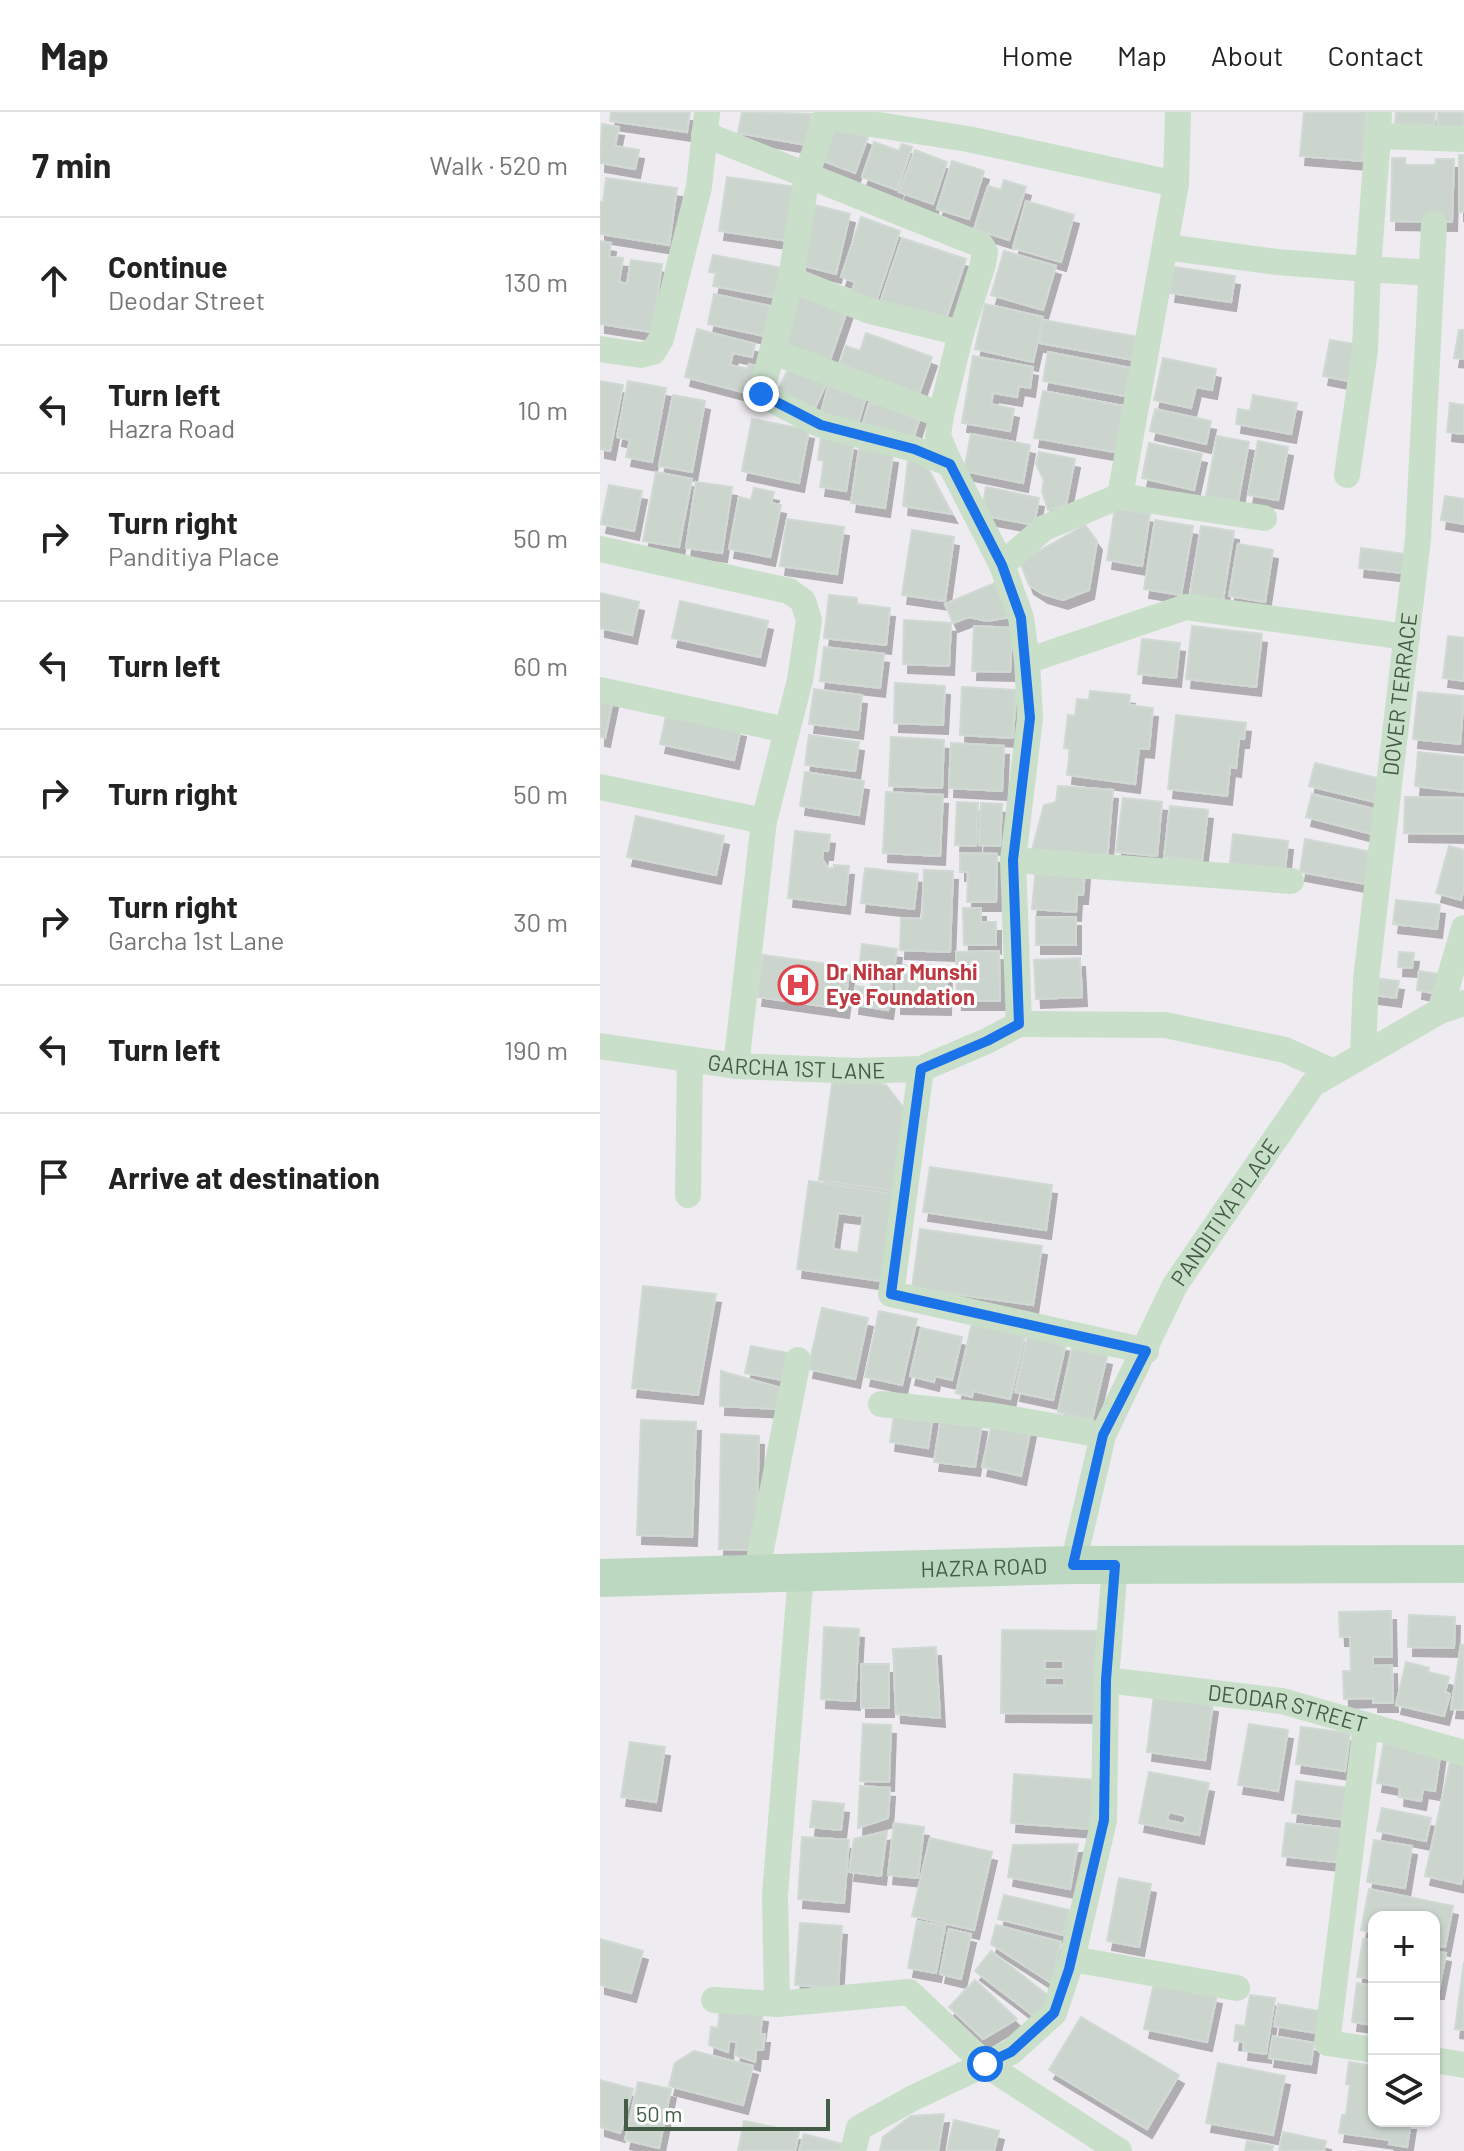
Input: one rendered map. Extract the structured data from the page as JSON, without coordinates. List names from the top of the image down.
{
  "streets": {
    "main road": ["HAZRA ROAD"],
    "street": [
      "DOVER TERRACE",
      "GARCHA 1ST LANE",
      "PANDITIYA PLACE",
      "DEODAR STREET"
    ]
  },
  "crossings": [
    ["DOVER TERRACE", "PANDITIYA PLACE"],
    ["PANDITIYA PLACE", "HAZRA ROAD"]
  ],
  "places": {
    "hospital": ["Dr Nihar Munshi Eye Foundation"]
  },
  "scale_bar": "50 m",
  "page": {
    "header": "Map",
    "nav": [
      "Home",
      "Map",
      "About",
      "Contact"
    ],
    "heading": ["7 min", "Walk · 520 m"],
    "list": [
      ["Continue", "Deodar Street", "130 m"],
      ["Turn left", "Hazra Road", "10 m"],
      ["Turn right", "Panditiya Place", "50 m"],
      ["Turn left", "60 m"],
      ["Turn right", "50 m"],
      ["Turn right", "Garcha 1st Lane", "30 m"],
      ["Turn left", "190 m"],
      "Arrive at destination"
    ],
    "map_buttons": ["+", "−"],
    "scale": "50 m"
  }
}
